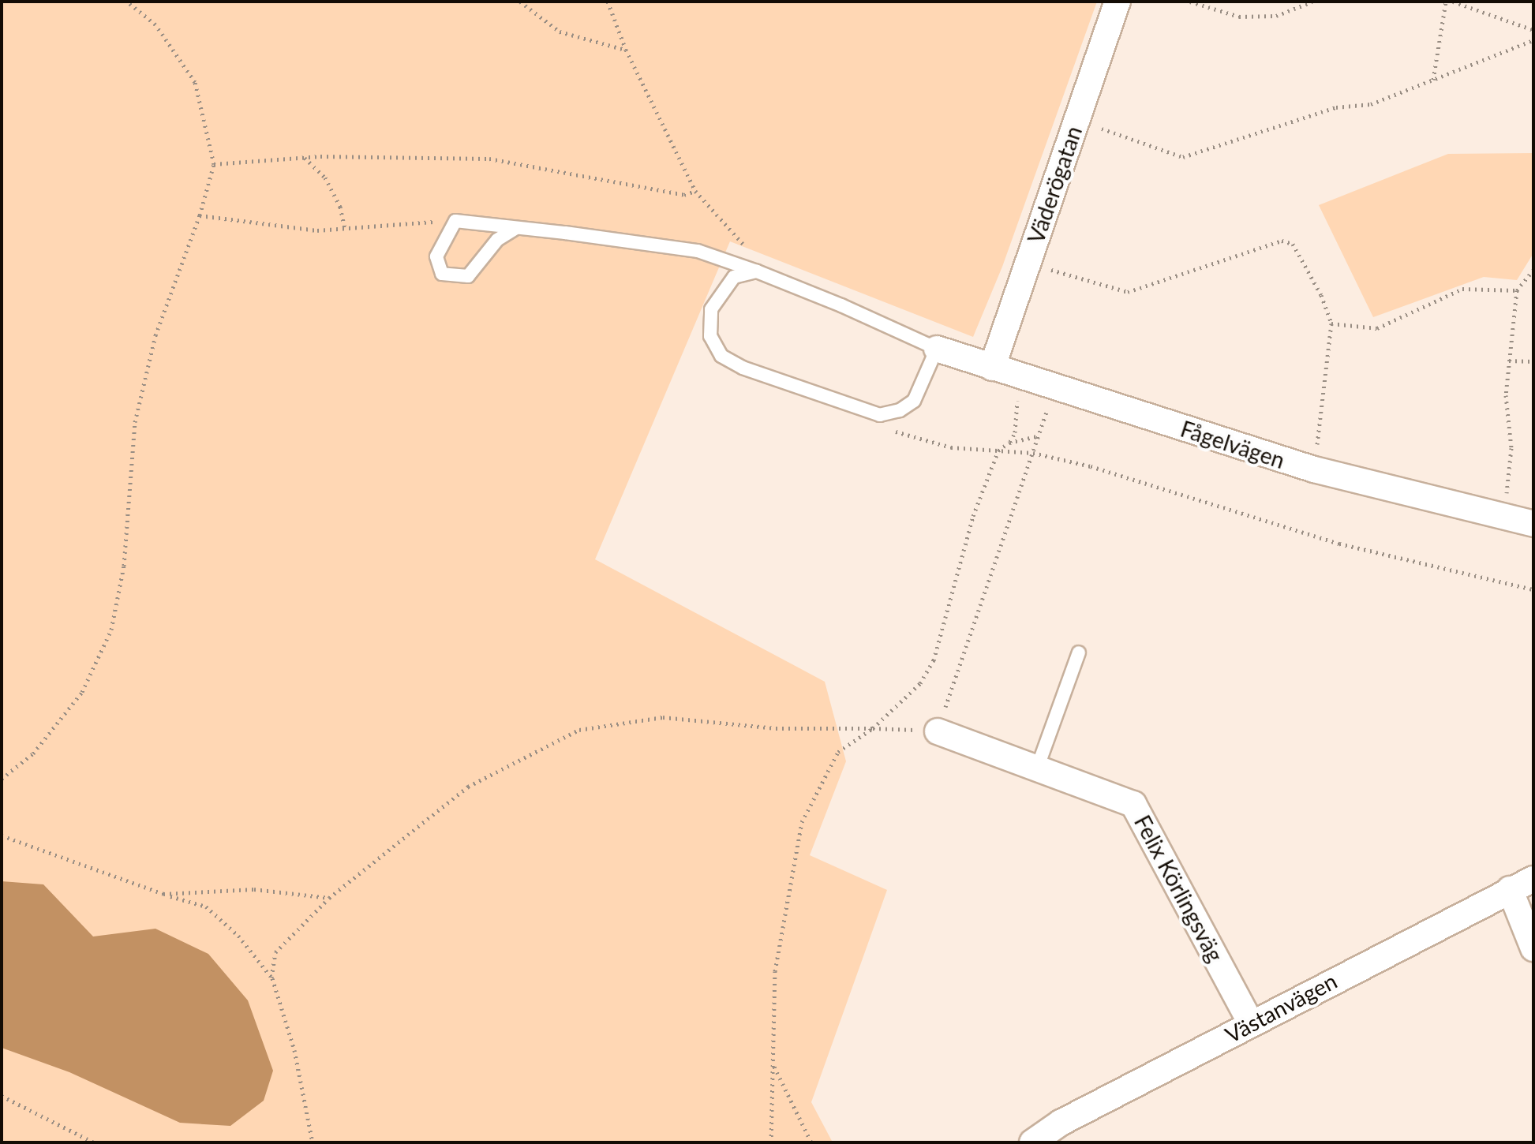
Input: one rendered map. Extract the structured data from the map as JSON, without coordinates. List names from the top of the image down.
{
  "streets": {
    "street": [
      "Väderögatan",
      "Fågelvägen",
      "Felix Körlingsväg",
      "Västanvägen"
    ]
  },
  "crossings": [
    ["Väderögatan", "Fågelvägen"],
    ["Felix Körlingsväg", "Västanvägen"]
  ]
}
